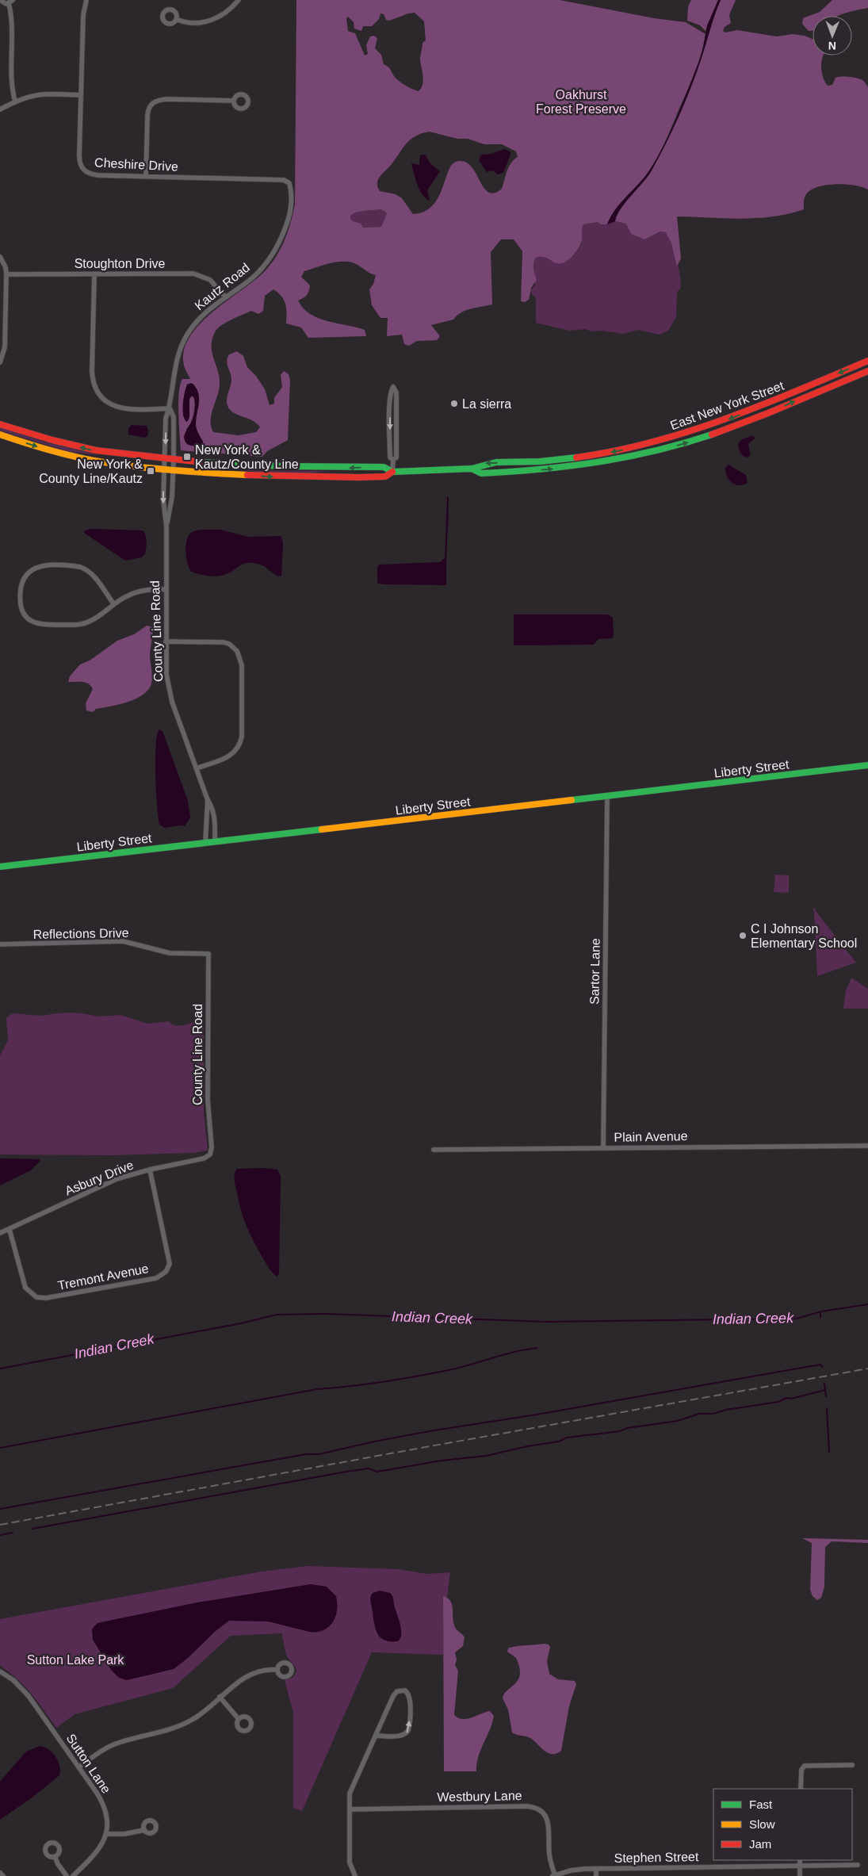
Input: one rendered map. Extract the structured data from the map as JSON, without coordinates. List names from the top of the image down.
{
  "streets": {
    "main road": ["East New York Street", "Liberty Street"],
    "street": [
      "Cheshire Drive",
      "Stoughton Drive",
      "Kautz Road",
      "County Line Road",
      "Reflections Drive",
      "Sartor Lane",
      "Plain Avenue",
      "Asbury Drive",
      "Tremont Avenue",
      "Sutton Lane",
      "Westbury Lane",
      "Stephen Street"
    ]
  },
  "crossings": [
    ["Cheshire Drive", "Kautz Road"],
    ["Stoughton Drive", "Kautz Road"],
    ["Kautz Road", "East New York Street"],
    ["Kautz Road", "County Line Road"],
    ["East New York Street", "County Line Road"],
    ["County Line Road", "Liberty Street"],
    ["County Line Road", "Reflections Drive"],
    ["County Line Road", "Asbury Drive"],
    ["Liberty Street", "Sartor Lane"],
    ["Sartor Lane", "Plain Avenue"],
    ["Asbury Drive", "Tremont Avenue"],
    ["Westbury Lane", "Stephen Street"]
  ],
  "water": ["Indian Creek"],
  "parks": ["Oakhurst Forest Preserve", "Sutton Lake Park"],
  "places": {
    "other": ["La sierra", "C I Johnson Elementary School"],
    "transit": ["New York & Kautz/County Line", "New York & County Line/Kautz"]
  },
  "legend": ["Fast", "Slow", "Jam"],
  "north": "bottom"
}
